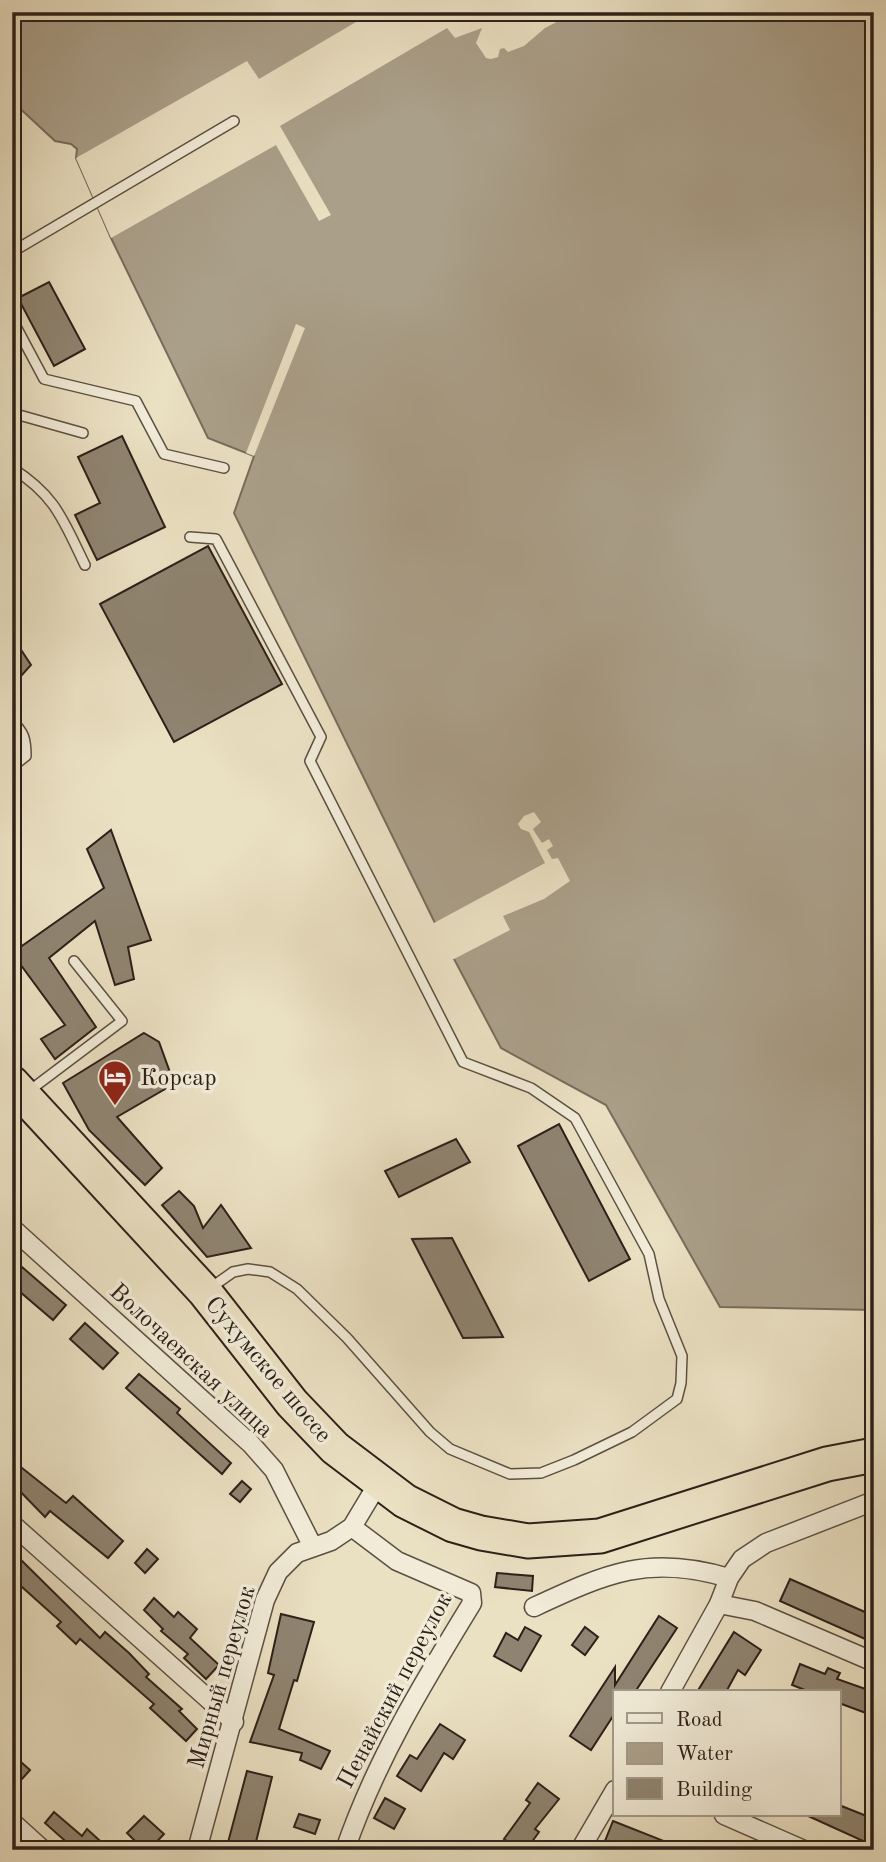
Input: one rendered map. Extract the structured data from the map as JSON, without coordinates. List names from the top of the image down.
{
  "streets": {
    "highway": ["Сухумское шоссе"],
    "street": ["Волочаевская улица", "Мирный переулок", "Пенайский переулок"]
  },
  "crossings": [
    ["Волочаевская улица", "Мирный переулок"],
    ["Сухумское шоссе", "Мирный переулок"],
    ["Мирный переулок", "Пенайский переулок"]
  ],
  "places": {
    "hotel": ["Корсар"]
  },
  "legend": ["Road", "Water", "Building"]
}
